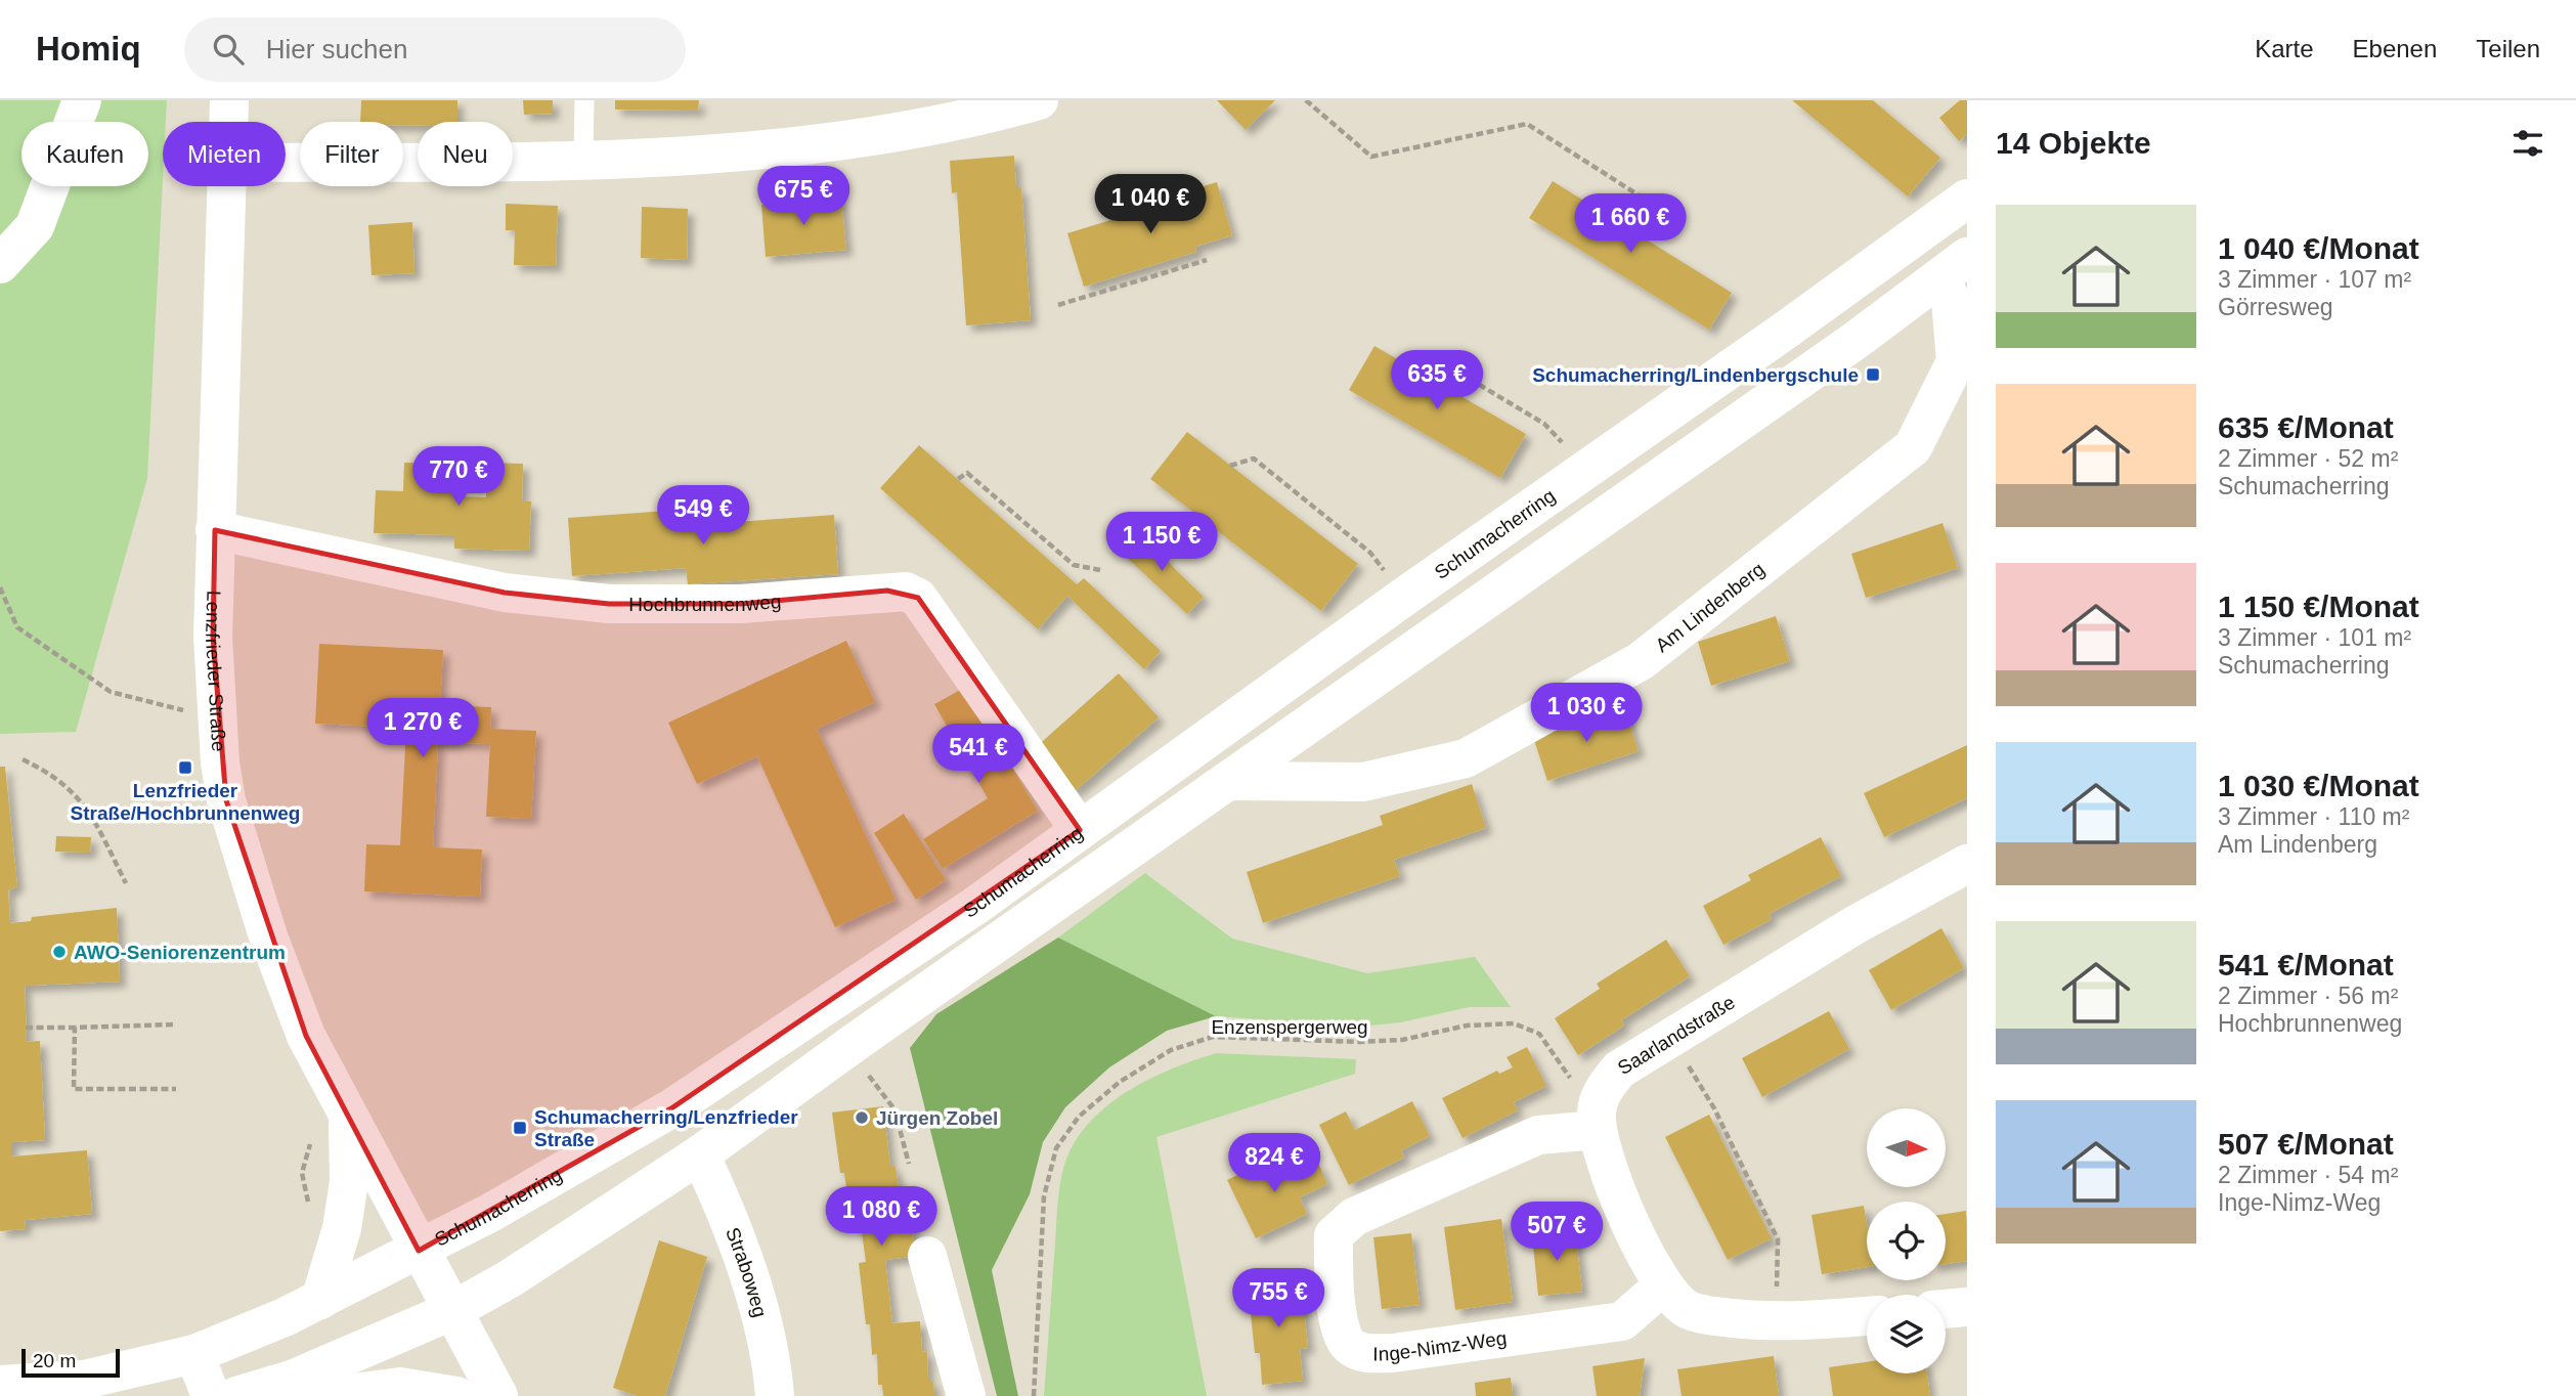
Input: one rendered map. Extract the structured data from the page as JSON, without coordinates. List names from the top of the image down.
{
  "streets": {
    "street": [
      "Schumacherring",
      "Hochbrunnenweg",
      "Am Lindenberg",
      "Lenzfrieder Straße",
      "Saarlandstraße",
      "Straboweg",
      "Inge-Nimz-Weg"
    ],
    "path": ["Enzenspergerweg"]
  },
  "crossings": [
    ["Schumacherring", "Hochbrunnenweg"],
    ["Schumacherring", "Lenzfrieder Straße"],
    ["Hochbrunnenweg", "Lenzfrieder Straße"],
    ["Enzenspergerweg", "Saarlandstraße"],
    ["Enzenspergerweg", "Inge-Nimz-Weg"],
    ["Saarlandstraße", "Inge-Nimz-Weg"]
  ],
  "places": {
    "transit": ["Schumacherring/Lindenbergschule", "Lenzfrieder Straße/Hochbrunnenweg", "Schumacherring/Lenzfrieder Straße"],
    "other": ["AWO-Seniorenzentrum", "Jürgen Zobel"]
  },
  "scale_bar": "20 m",
  "north": "right",
  "page": {
    "header": "Homiq",
    "search": "Hier suchen",
    "nav": ["Karte", "Ebenen", "Teilen"],
    "heading": "14 Objekte",
    "chip": [
      "Kaufen",
      "Mieten",
      "Filter",
      "Neu"
    ],
    "price": [
      "675 €",
      "1 040 €",
      "1 660 €",
      "635 €",
      "770 €",
      "549 €",
      "1 150 €",
      "1 030 €",
      "1 270 €",
      "541 €",
      "824 €",
      "1 080 €",
      "507 €",
      "755 €"
    ],
    "list": [
      {
        "name": "1 040 €/Monat",
        "note": "3 Zimmer · 107 m² · Görresweg"
      },
      {
        "name": "635 €/Monat",
        "note": "2 Zimmer · 52 m² · Schumacherring"
      },
      {
        "name": "1 150 €/Monat",
        "note": "3 Zimmer · 101 m² · Schumacherring"
      },
      {
        "name": "1 030 €/Monat",
        "note": "3 Zimmer · 110 m² · Am Lindenberg"
      },
      {
        "name": "541 €/Monat",
        "note": "2 Zimmer · 56 m² · Hochbrunnenweg"
      },
      {
        "name": "507 €/Monat",
        "note": "2 Zimmer · 54 m² · Inge-Nimz-Weg"
      }
    ],
    "scale": "20 m"
  }
}
